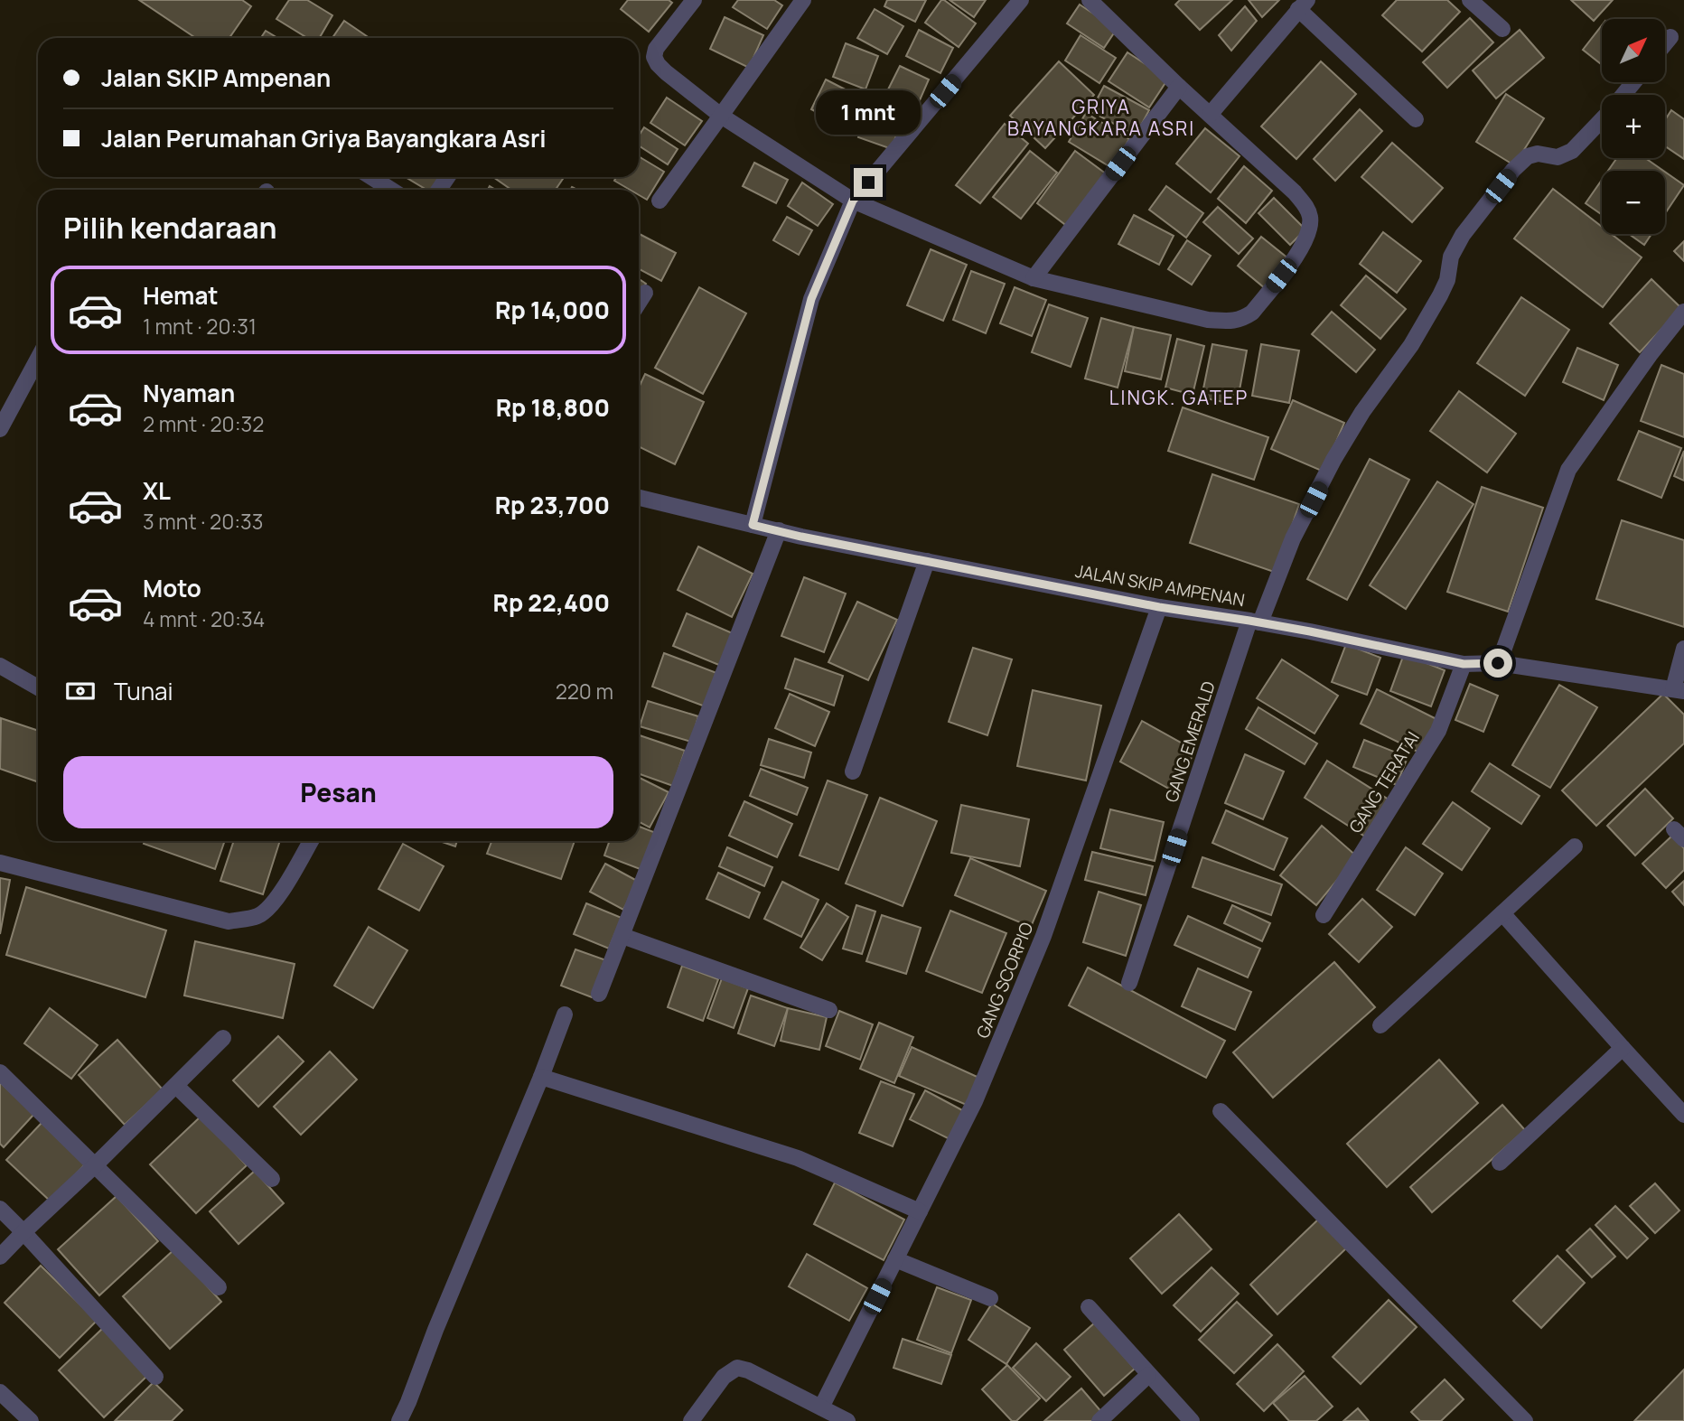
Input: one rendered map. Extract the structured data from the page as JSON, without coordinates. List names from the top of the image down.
{
  "streets": {
    "street": [
      "JALAN SKIP AMPENAN",
      "GANG EMERALD",
      "GANG TERATAI",
      "GANG SCORPIO"
    ]
  },
  "crossings": [
    ["JALAN SKIP AMPENAN", "GANG EMERALD"],
    ["JALAN SKIP AMPENAN", "GANG TERATAI"],
    ["JALAN SKIP AMPENAN", "GANG SCORPIO"]
  ],
  "districts": ["GRIYA BAYANGKARA ASRI", "LINGK. GATEP"],
  "north": "top right",
  "page": {
    "map_buttons": ["+", "−"],
    "banner": ["Jalan SKIP Ampenan", "Jalan Perumahan Griya Bayangkara Asri"],
    "bubble": "1 mnt",
    "heading": "Pilih kendaraan",
    "list": [
      {
        "name": "Hemat",
        "note": "1 mnt · 20:31",
        "value": "Rp 14,000"
      },
      {
        "name": "Nyaman",
        "note": "2 mnt · 20:32",
        "value": "Rp 18,800"
      },
      {
        "name": "XL",
        "note": "3 mnt · 20:33",
        "value": "Rp 23,700"
      },
      {
        "name": "Moto",
        "note": "4 mnt · 20:34",
        "value": "Rp 22,400"
      }
    ],
    "pay": ["Tunai", "220 m"],
    "buttons": "Pesan"
  }
}
